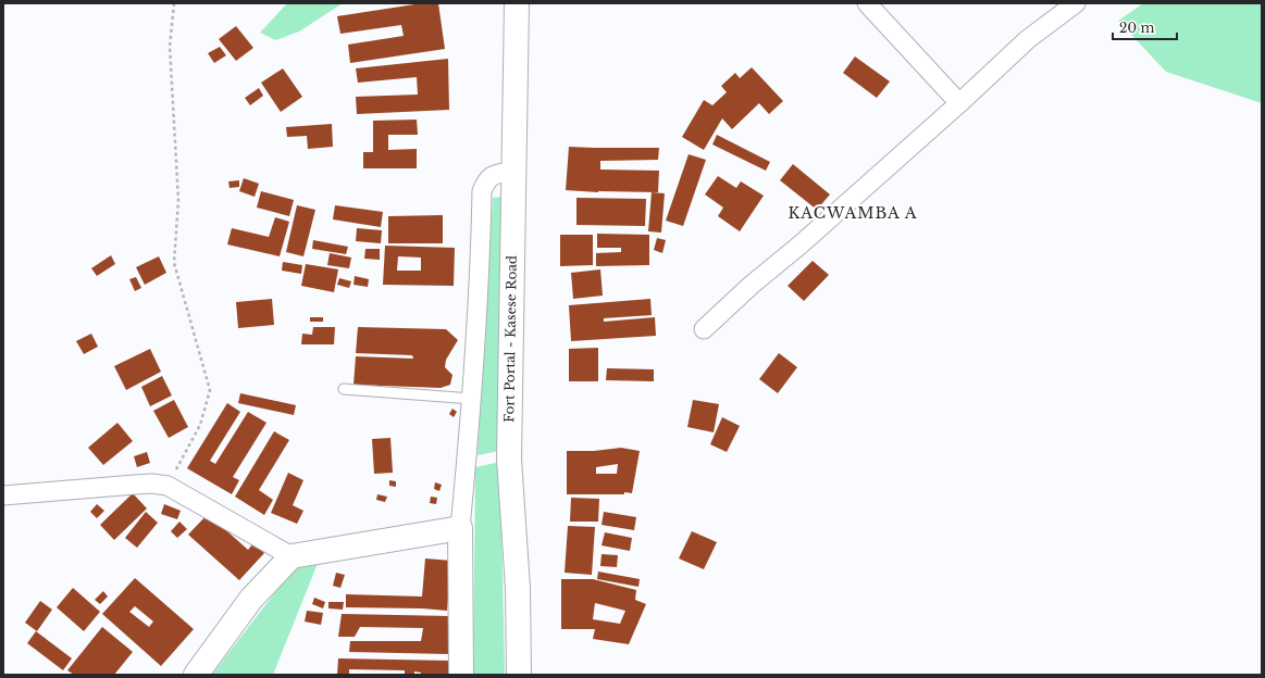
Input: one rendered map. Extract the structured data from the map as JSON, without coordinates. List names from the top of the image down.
{
  "streets": {
    "main road": ["Fort Portal - Kasese Road"]
  },
  "districts": ["KACWAMBA A"],
  "scale_bar": "20 m"
}
